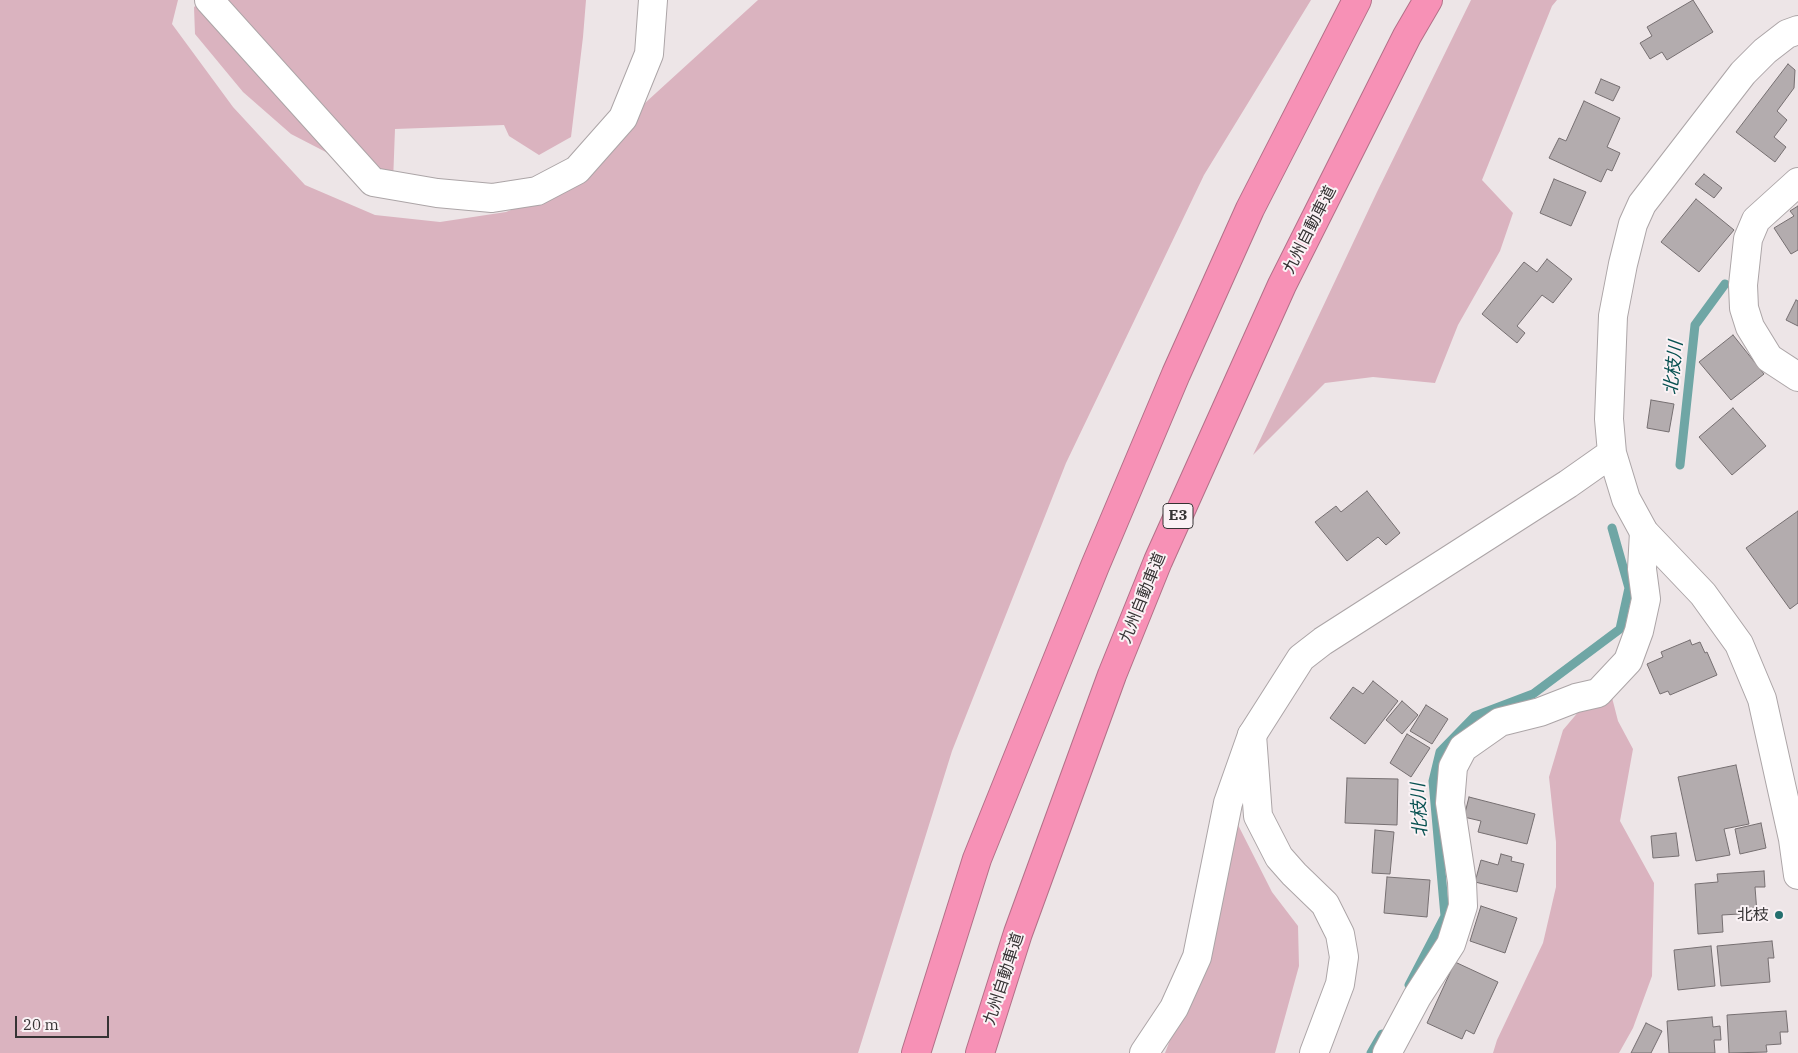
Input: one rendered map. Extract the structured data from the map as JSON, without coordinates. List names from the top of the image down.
{
  "streets": {
    "highway": ["九州自動車道", "E3"]
  },
  "water": ["北枝川"],
  "places": ["北枝"],
  "scale_bar": "20 m"
}
